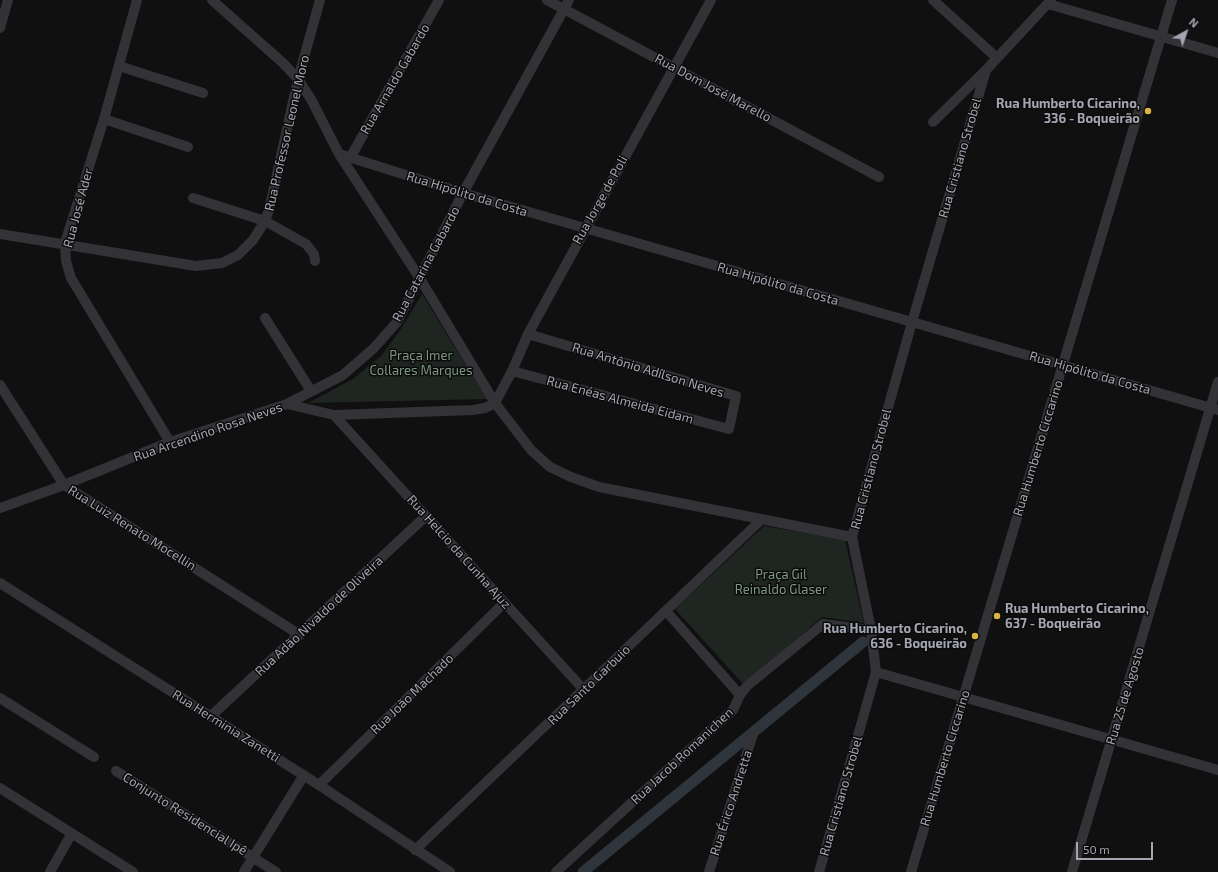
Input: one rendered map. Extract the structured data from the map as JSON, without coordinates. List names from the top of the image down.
{
  "streets": {
    "street": [
      "Rua Arnaldo Gabardo",
      "Rua Dom José Marello",
      "Rua Professor Leonel Moro",
      "Rua Cristiano Strobel",
      "Rua Hipólito da Costa",
      "Rua Jorge de Poli",
      "Rua José Ader",
      "Rua Catarina Gabardo",
      "Rua Antônio Adílson Neves",
      "Rua Enéas Almeida Eidam",
      "Rua Arcendino Rosa Neves",
      "Rua Humberto Ciccarino",
      "Rua Luiz Renato Mocellin",
      "Rua Helcio da Cunha Ajuz",
      "Rua Adão Nivaldo de Oliveira",
      "Rua Santo Garbuio",
      "Rua João Machado",
      "Rua 25 de Agosto",
      "Rua Herminia Zanetti",
      "Rua Jacob Romanichen",
      "Rua Érico Andretta",
      "Conjunto Residencial Ipê"
    ]
  },
  "crossings": [
    ["Rua Arnaldo Gabardo", "Rua Hipólito da Costa"],
    ["Rua Dom José Marello", "Rua Jorge de Poli"],
    ["Rua Dom José Marello", "Rua Catarina Gabardo"],
    ["Rua Professor Leonel Moro", "Rua José Ader"],
    ["Rua Cristiano Strobel", "Rua Hipólito da Costa"],
    ["Rua Cristiano Strobel", "Rua Jacob Romanichen"],
    ["Rua Hipólito da Costa", "Rua Jorge de Poli"],
    ["Rua Hipólito da Costa", "Rua Catarina Gabardo"],
    ["Rua Hipólito da Costa", "Rua Humberto Ciccarino"],
    ["Rua Hipólito da Costa", "Rua 25 de Agosto"],
    ["Rua Jorge de Poli", "Rua Antônio Adílson Neves"],
    ["Rua Jorge de Poli", "Rua Enéas Almeida Eidam"],
    ["Rua Jorge de Poli", "Rua Arcendino Rosa Neves"],
    ["Rua José Ader", "Rua Arcendino Rosa Neves"],
    ["Rua Catarina Gabardo", "Rua Arcendino Rosa Neves"],
    ["Rua Antônio Adílson Neves", "Rua Enéas Almeida Eidam"],
    ["Rua Arcendino Rosa Neves", "Rua Luiz Renato Mocellin"],
    ["Rua Arcendino Rosa Neves", "Rua Helcio da Cunha Ajuz"],
    ["Rua Luiz Renato Mocellin", "Rua Adão Nivaldo de Oliveira"],
    ["Rua Helcio da Cunha Ajuz", "Rua Adão Nivaldo de Oliveira"],
    ["Rua Helcio da Cunha Ajuz", "Rua Santo Garbuio"],
    ["Rua Helcio da Cunha Ajuz", "Rua João Machado"],
    ["Rua Adão Nivaldo de Oliveira", "Rua Herminia Zanetti"],
    ["Rua Santo Garbuio", "Rua Herminia Zanetti"],
    ["Rua João Machado", "Rua Herminia Zanetti"]
  ],
  "parks": ["Praça Imer Collares Marques", "Praça Gil Reinaldo Glaser"],
  "places": ["Rua Humberto Cicarino, 336 - Boqueirão", "Rua Humberto Cicarino, 637 - Boqueirão", "Rua Humberto Cicarino, 636 - Boqueirão"],
  "scale_bar": "50 m",
  "north": "top right"
}
